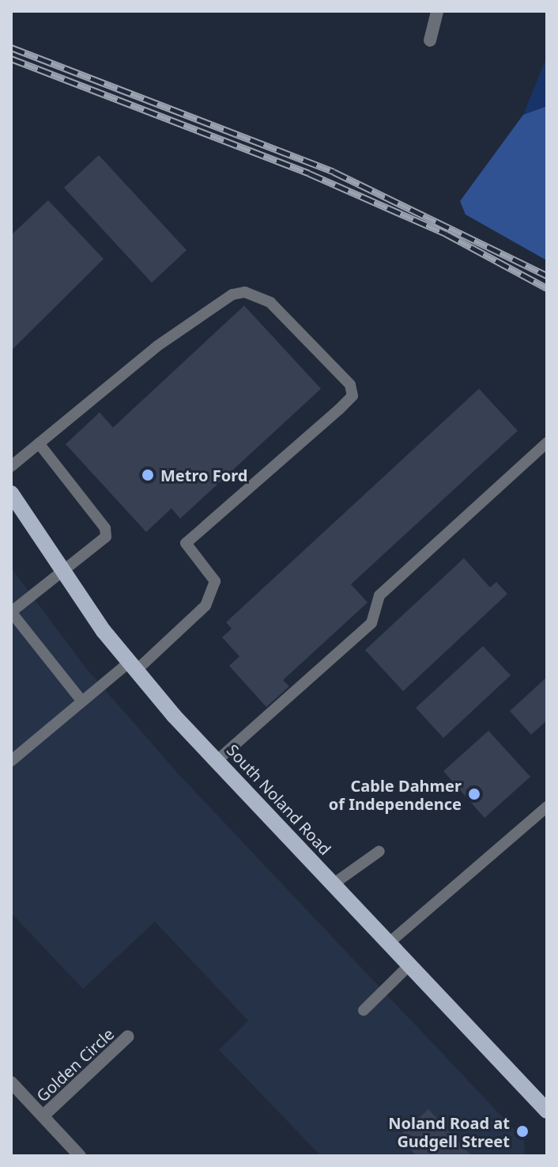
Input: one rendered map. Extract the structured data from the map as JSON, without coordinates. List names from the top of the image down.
{
  "streets": {
    "main road": ["South Noland Road"],
    "street": ["Golden Circle"]
  },
  "places": ["Metro Ford", "Cable Dahmer of Independence", "Noland Road at Gudgell Street"]
}
